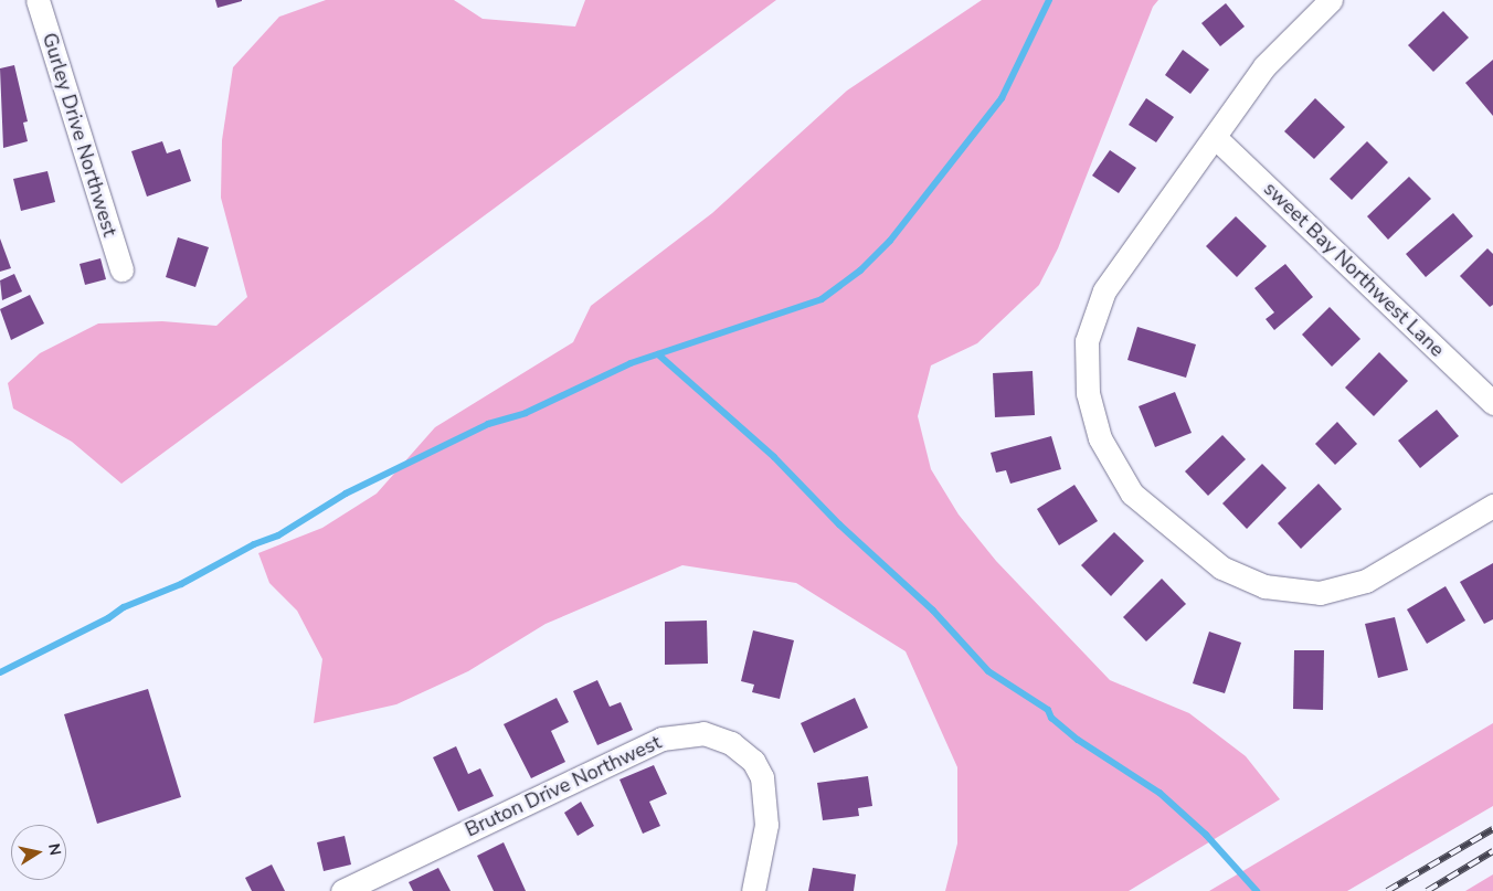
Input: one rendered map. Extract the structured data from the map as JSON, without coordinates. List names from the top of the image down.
{
  "streets": {
    "street": ["Gurley Drive Northwest", "sweet Bay Northwest Lane", "Bruton Drive Northwest"]
  },
  "north": "right"
}
